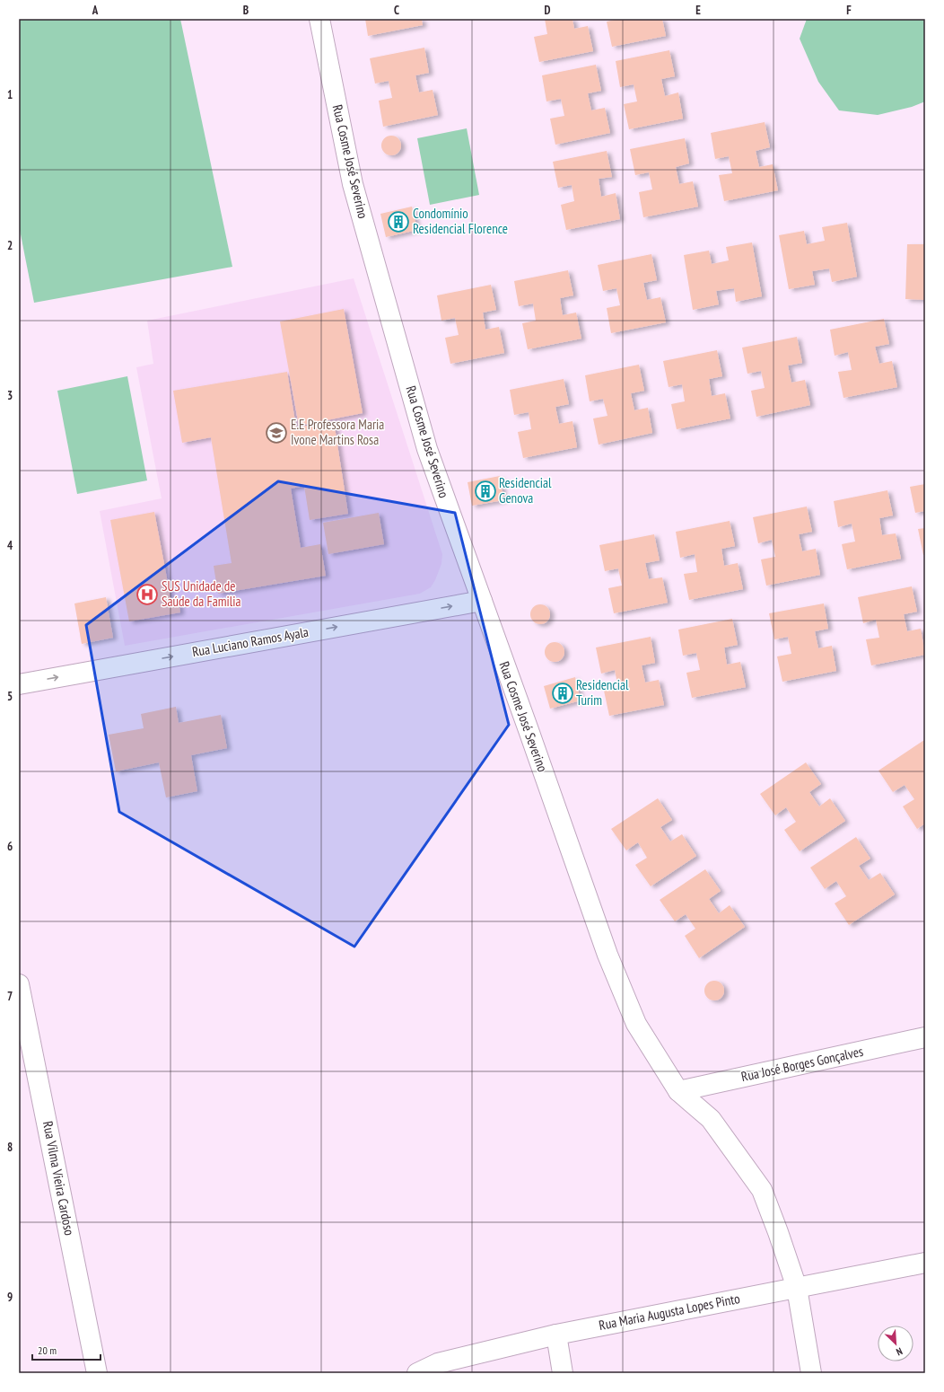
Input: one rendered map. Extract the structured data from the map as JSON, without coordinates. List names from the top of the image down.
{
  "streets": {
    "street": [
      "Rua Cosme José Severino",
      "Rua Luciano Ramos Ayala",
      "Rua José Borges Gonçalves",
      "Rua Vilma Vieira Cardoso",
      "Rua Maria Augusta Lopes Pinto"
    ]
  },
  "crossings": [
    ["Rua Cosme José Severino", "Rua Luciano Ramos Ayala"],
    ["Rua Cosme José Severino", "Rua José Borges Gonçalves"],
    ["Rua Cosme José Severino", "Rua Maria Augusta Lopes Pinto"]
  ],
  "one_way": ["Rua Luciano Ramos Ayala"],
  "places": {
    "building": ["Condomínio Residencial Florence", "Residencial Genova", "Residencial Turim"],
    "school or university": ["E.E Professora Maria Ivone Martins Rosa"],
    "hospital": ["SUS Unidade de Saúde da Familia"]
  },
  "scale_bar": "20 m",
  "north": "bottom right",
  "grid": {
    "columns": [
      "A",
      "B",
      "C",
      "D",
      "E",
      "F"
    ],
    "rows": [
      "1",
      "2",
      "3",
      "4",
      "5",
      "6",
      "7",
      "8",
      "9"
    ]
  }
}
